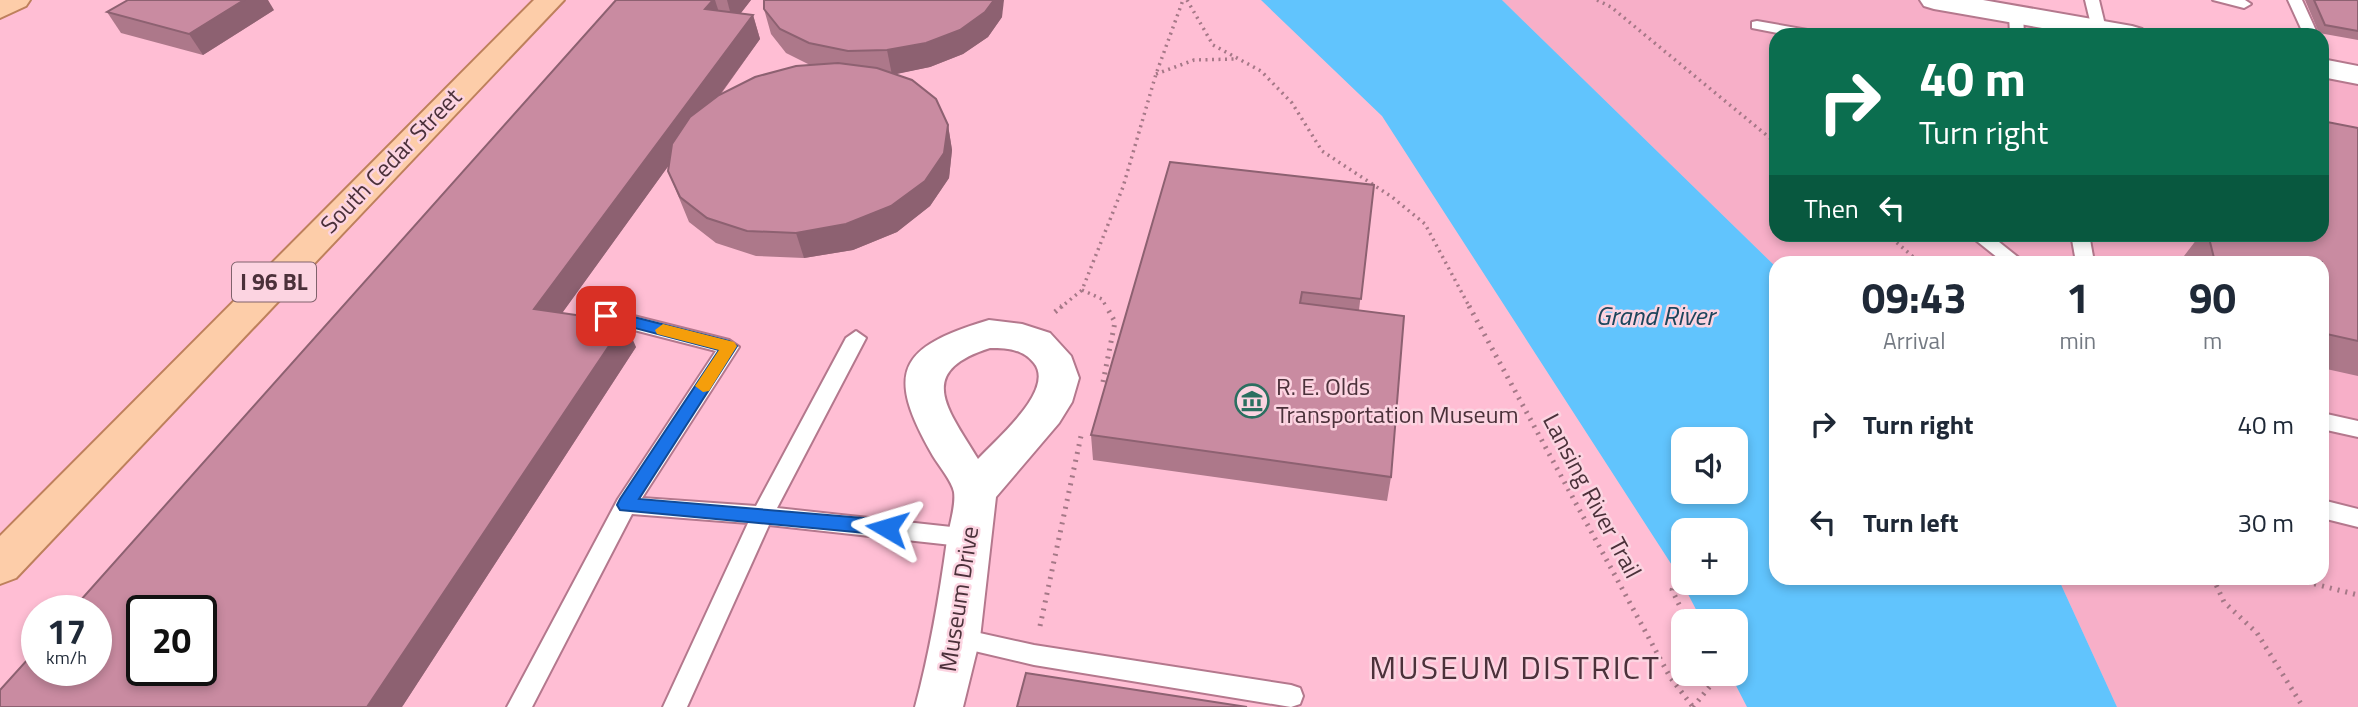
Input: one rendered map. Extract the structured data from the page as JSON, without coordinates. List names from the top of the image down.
{
  "streets": {
    "main road": ["South Cedar Street", "I 96 BL"],
    "street": ["Museum Drive"],
    "path": ["Lansing River Trail"]
  },
  "districts": ["MUSEUM DISTRICT"],
  "water": ["Grand River"],
  "places": {
    "museum": ["R. E. Olds Transportation Museum"]
  },
  "page": {
    "turn": ["40 m", "Turn right"],
    "then": "Then",
    "eta": [
      "09:43",
      "Arrival",
      "1",
      "min",
      "90",
      "m"
    ],
    "list": [
      {
        "name": "Turn right",
        "value": "40 m"
      },
      {
        "name": "Turn left",
        "value": "30 m"
      }
    ],
    "map_buttons": ["+", "−"],
    "speed": "17 km/h",
    "limit": "20"
  }
}
